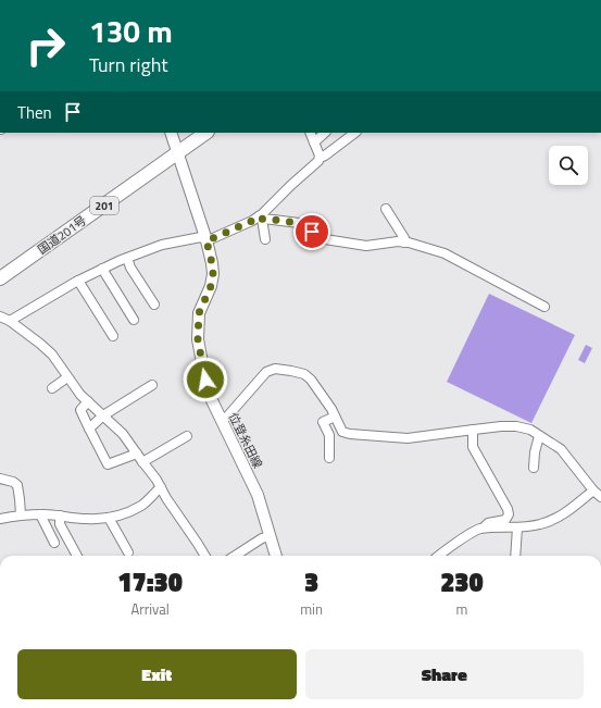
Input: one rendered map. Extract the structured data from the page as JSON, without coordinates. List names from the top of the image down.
{
  "streets": {
    "highway": ["201", "国道201号"],
    "main road": ["位登糸田線"]
  },
  "crossings": [
    ["国道201号", "位登糸田線"]
  ],
  "page": {
    "turn": ["130 m", "Turn right"],
    "then": "Then",
    "eta": [
      "17:30",
      "Arrival",
      "3",
      "min",
      "230",
      "m"
    ],
    "buttons": ["Exit", "Share"]
  }
}
